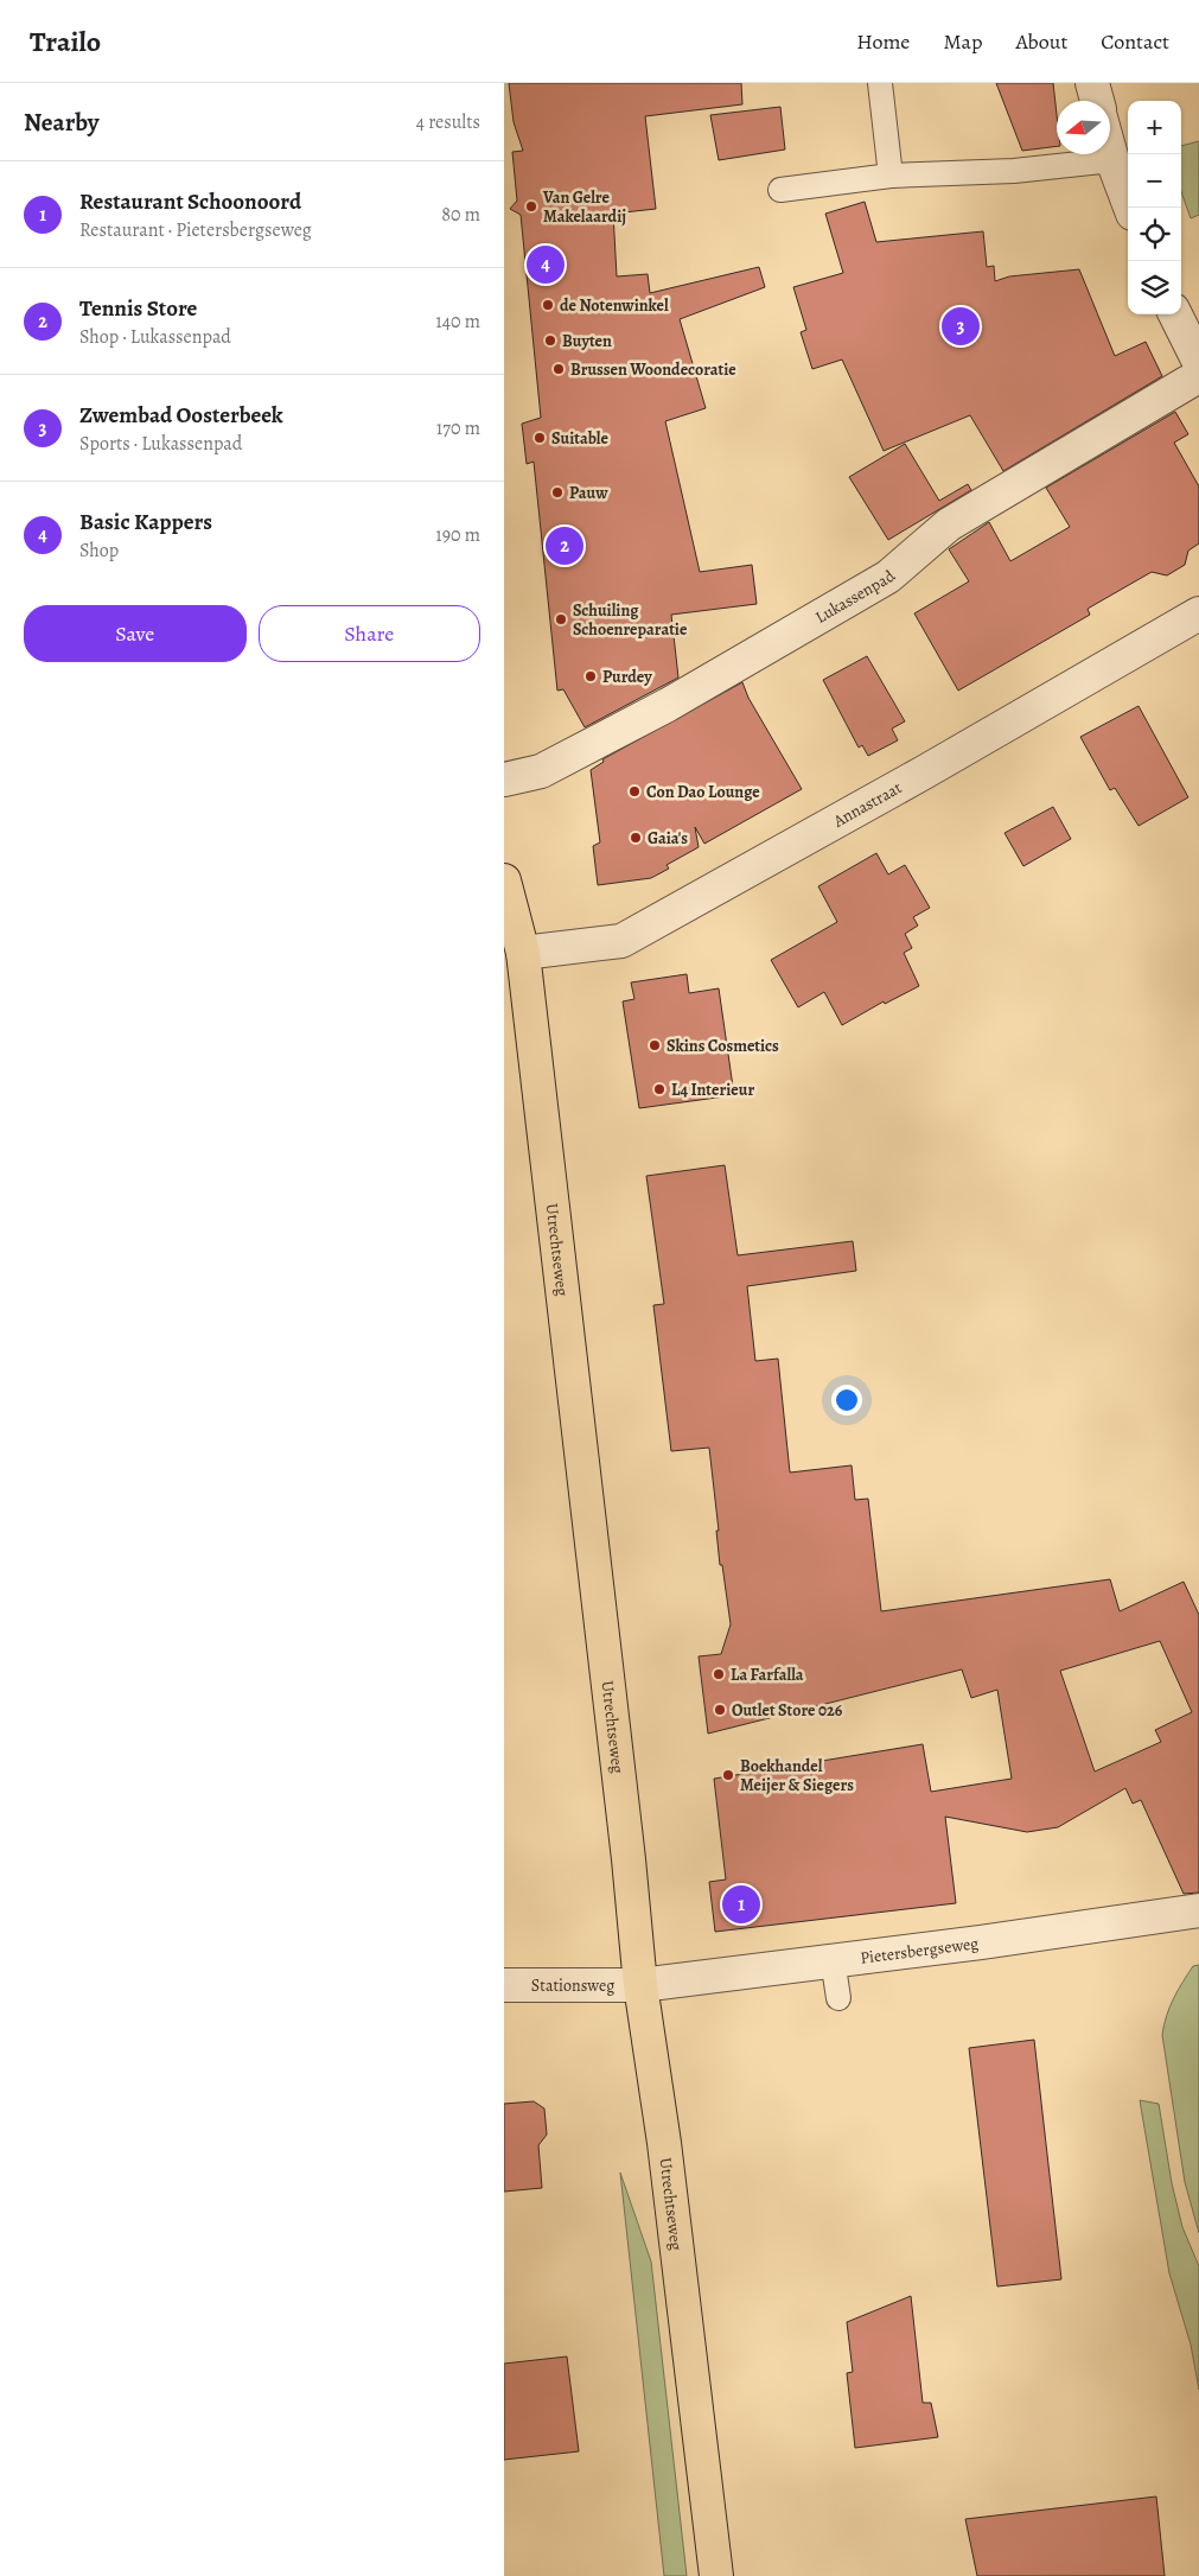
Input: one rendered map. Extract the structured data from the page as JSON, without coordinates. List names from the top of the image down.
{
  "streets": {
    "main road": ["Utrechtseweg"],
    "street": [
      "Lukassenpad",
      "Annastraat",
      "Pietersbergseweg",
      "Stationsweg"
    ]
  },
  "crossings": [
    ["Annastraat", "Utrechtseweg"],
    ["Utrechtseweg", "Pietersbergseweg"],
    ["Utrechtseweg", "Stationsweg"],
    ["Pietersbergseweg", "Stationsweg"]
  ],
  "places": [
    "Van Gelre Makelaardij",
    "de Notenwinkel",
    "Buyten",
    "Brussen Woondecoratie",
    "Suitable",
    "Pauw",
    "Schuiling Schoenreparatie",
    "Purdey",
    "Con Dao Lounge",
    "Gaia's",
    "Skins Cosmetics",
    "L4 Interieur",
    "La Farfalla",
    "Outlet Store 026",
    "Boekhandel Meijer & Siegers"
  ],
  "north": "left",
  "page": {
    "header": "Trailo",
    "nav": [
      "Home",
      "Map",
      "About",
      "Contact"
    ],
    "heading": ["Nearby", "4 results"],
    "map_buttons": ["+", "−"],
    "list": [
      {
        "mark": "1",
        "name": "Restaurant Schoonoord",
        "note": "Restaurant · Pietersbergseweg",
        "value": "80 m"
      },
      {
        "mark": "2",
        "name": "Tennis Store",
        "note": "Shop · Lukassenpad",
        "value": "140 m"
      },
      {
        "mark": "3",
        "name": "Zwembad Oosterbeek",
        "note": "Sports · Lukassenpad",
        "value": "170 m"
      },
      {
        "mark": "4",
        "name": "Basic Kappers",
        "note": "Shop",
        "value": "190 m"
      }
    ],
    "pins": [
      "4",
      "3",
      "2",
      "1"
    ],
    "buttons": ["Save", "Share"]
  }
}
